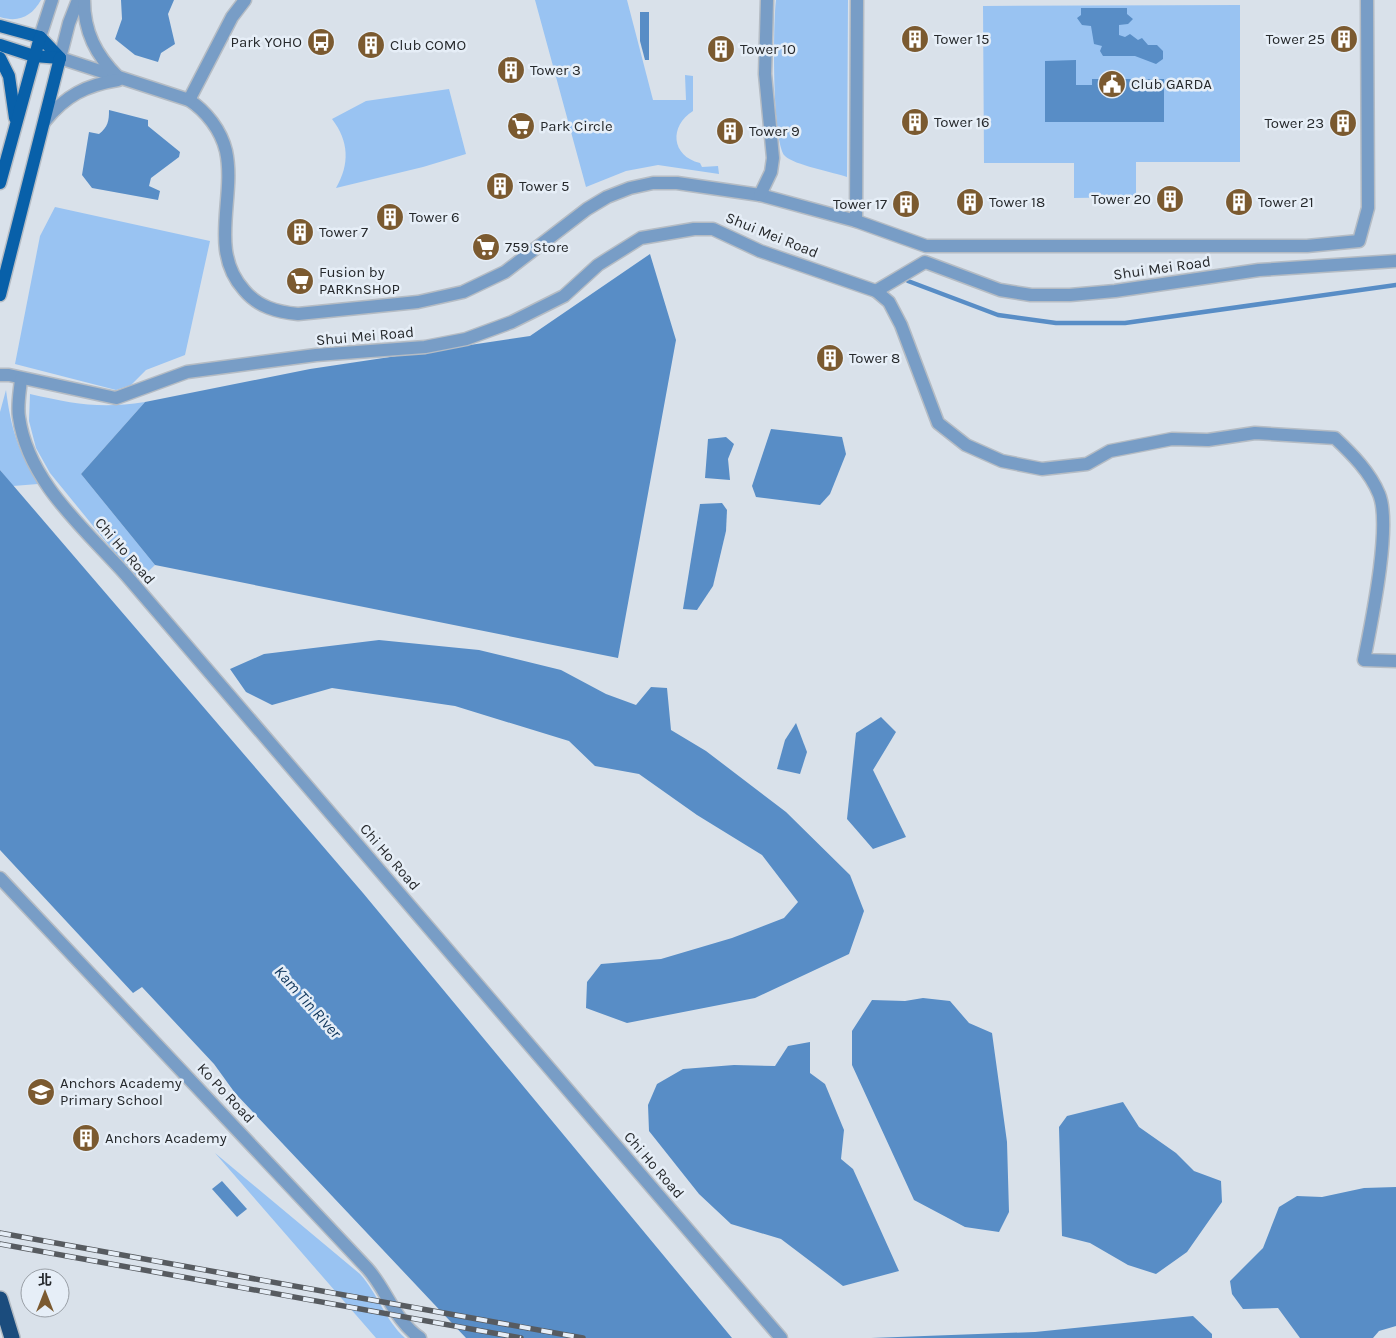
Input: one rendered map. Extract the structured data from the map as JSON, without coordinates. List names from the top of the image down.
{
  "streets": {
    "street": ["Shui Mei Road", "Chi Ho Road", "Ko Po Road"]
  },
  "crossings": [
    ["Shui Mei Road", "Chi Ho Road"]
  ],
  "water": ["Kam Tin River"],
  "places": {
    "building": [
      "Tower 15",
      "Tower 25",
      "Club COMO",
      "Tower 10",
      "Tower 3",
      "Tower 16",
      "Tower 23",
      "Tower 9",
      "Tower 5",
      "Tower 20",
      "Tower 18",
      "Tower 21",
      "Tower 17",
      "Tower 6",
      "Tower 7",
      "Tower 8",
      "Anchors Academy"
    ],
    "bus stop": ["Park YOHO"],
    "public building": ["Club GARDA"],
    "supermarket": ["Park Circle", "759 Store", "Fusion by PARKnSHOP"],
    "school or university": ["Anchors Academy Primary School"]
  },
  "north": "top"
}
